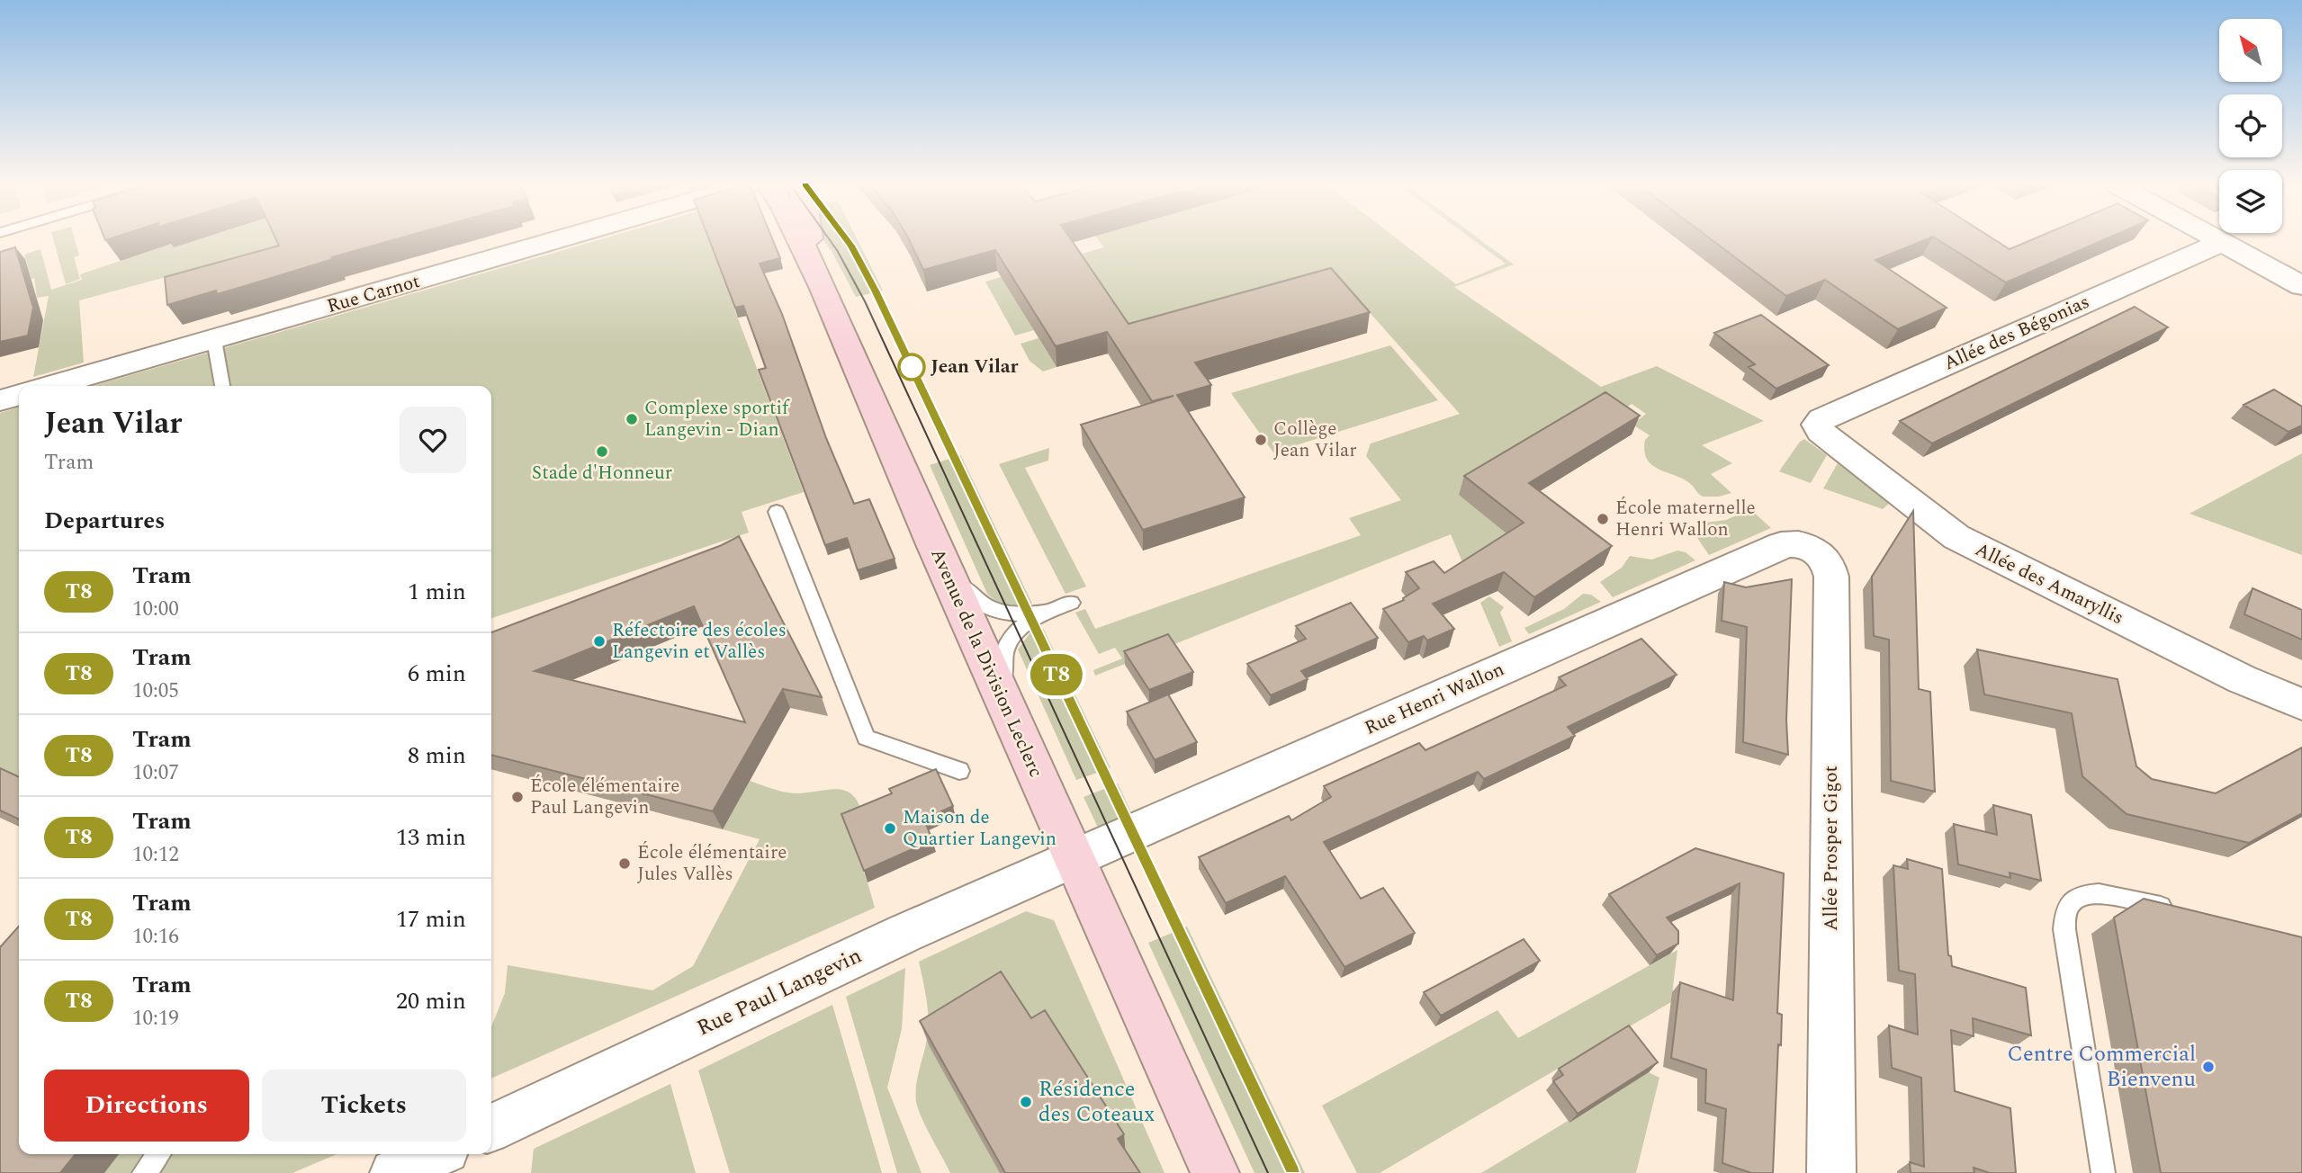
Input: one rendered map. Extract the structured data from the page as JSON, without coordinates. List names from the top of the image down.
{
  "streets": {
    "street": [
      "Rue Carnot",
      "Allée des Bégonias",
      "Allée des Amaryllis",
      "Avenue de la Division Leclerc",
      "Rue Henri Wallon",
      "Allée Prosper Gigot",
      "Rue Paul Langevin"
    ]
  },
  "crossings": [
    ["Allée des Bégonias", "Allée des Amaryllis"],
    ["Avenue de la Division Leclerc", "Rue Henri Wallon"],
    ["Avenue de la Division Leclerc", "Rue Paul Langevin"],
    ["Rue Henri Wallon", "Allée Prosper Gigot"],
    ["Rue Henri Wallon", "Rue Paul Langevin"]
  ],
  "places": [
    "Jean Vilar",
    "Complexe sportif Langevin - Dian",
    "Collège Jean Vilar",
    "Stade d'Honneur",
    "École maternelle Henri Wallon",
    "Réfectoire des écoles Langevin et Vallès",
    "École élémentaire Paul Langevin",
    "Maison de Quartier Langevin",
    "École élémentaire Jules Vallès",
    "Centre Commercial Bienvenu",
    "Résidence des Coteaux"
  ],
  "lines": ["tram line T8"],
  "north": "top left",
  "page": {
    "on_map": "T8",
    "heading": [
      ["Jean Vilar", "Tram"],
      "Departures"
    ],
    "list": [
      {
        "mark": "T8",
        "name": "Tram",
        "note": "10:00",
        "value": "1 min"
      },
      {
        "mark": "T8",
        "name": "Tram",
        "note": "10:05",
        "value": "6 min"
      },
      {
        "mark": "T8",
        "name": "Tram",
        "note": "10:07",
        "value": "8 min"
      },
      {
        "mark": "T8",
        "name": "Tram",
        "note": "10:12",
        "value": "13 min"
      },
      {
        "mark": "T8",
        "name": "Tram",
        "note": "10:16",
        "value": "17 min"
      },
      {
        "mark": "T8",
        "name": "Tram",
        "note": "10:19",
        "value": "20 min"
      }
    ],
    "buttons": ["Directions", "Tickets"]
  }
}
